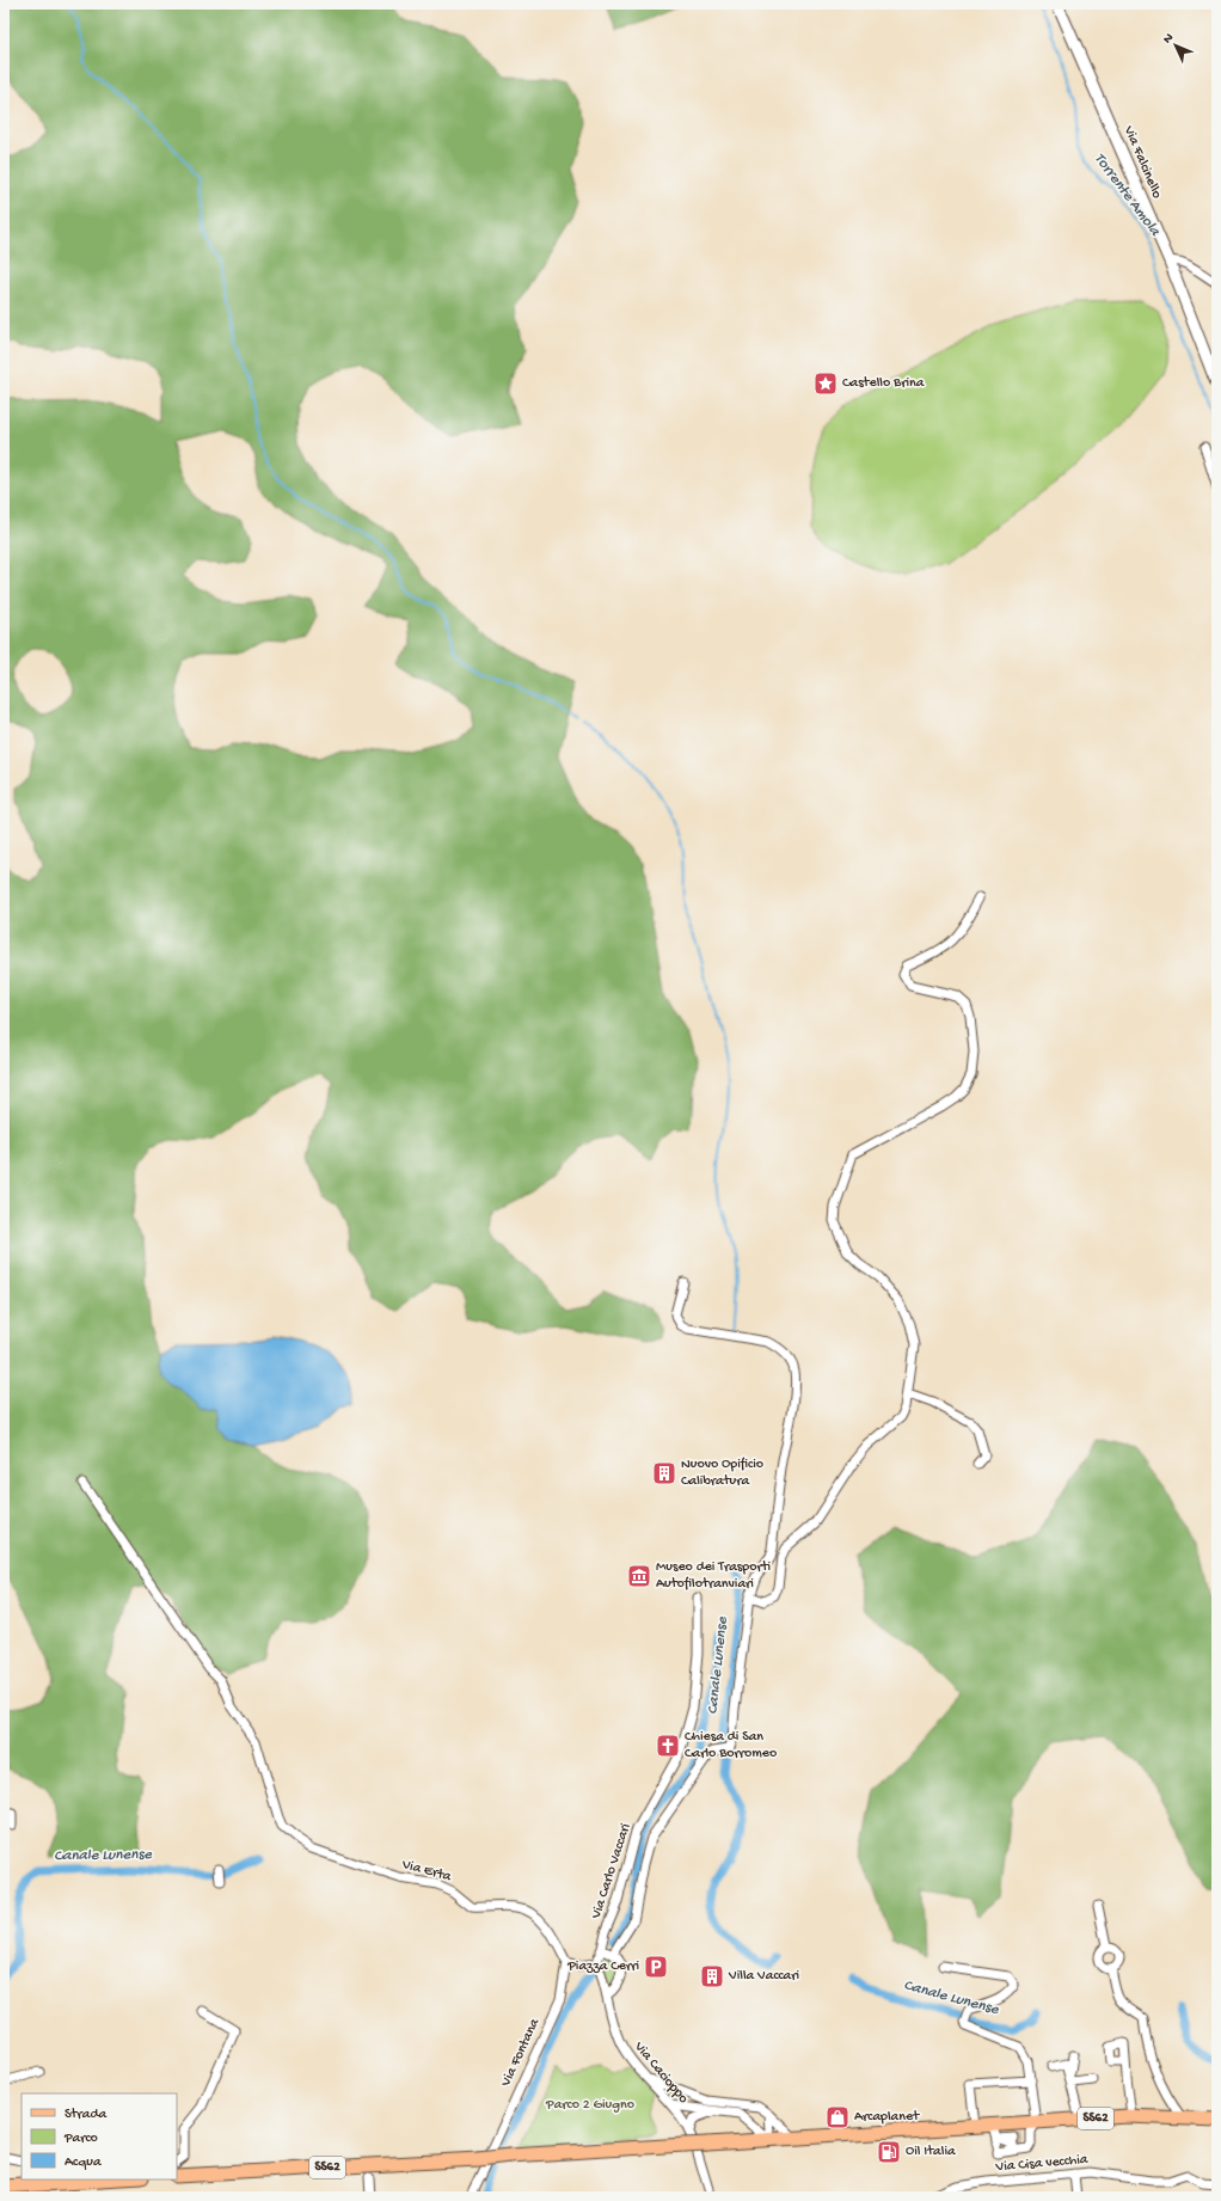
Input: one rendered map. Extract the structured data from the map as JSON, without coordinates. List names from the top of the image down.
{
  "streets": {
    "main road": ["SS62"],
    "street": [
      "Via Falcinello",
      "Via Erta",
      "Via Carlo Vaccari",
      "Via Fontana",
      "Via Cacioppo",
      "Via Cisa vecchia"
    ]
  },
  "crossings": [
    ["Via Erta", "Via Fontana"],
    ["Via Cacioppo", "SS62"]
  ],
  "water": ["Torrente Amola", "Canale Lunense"],
  "parks": ["Parco 2 Giugno"],
  "places": {
    "place": ["Castello Brina"],
    "building": ["Nuovo Opificio Calibratura", "Villa Vaccari"],
    "museum": ["Museo dei Trasporti Autofilotranviari"],
    "church": ["Chiesa di San Carlo Borromeo"],
    "parking": ["Piazza Cerri"],
    "shop": ["Arcaplanet"],
    "fuel station": ["Oil Italia"]
  },
  "legend": ["Strada", "Parco", "Acqua"],
  "north": "top left"
}
